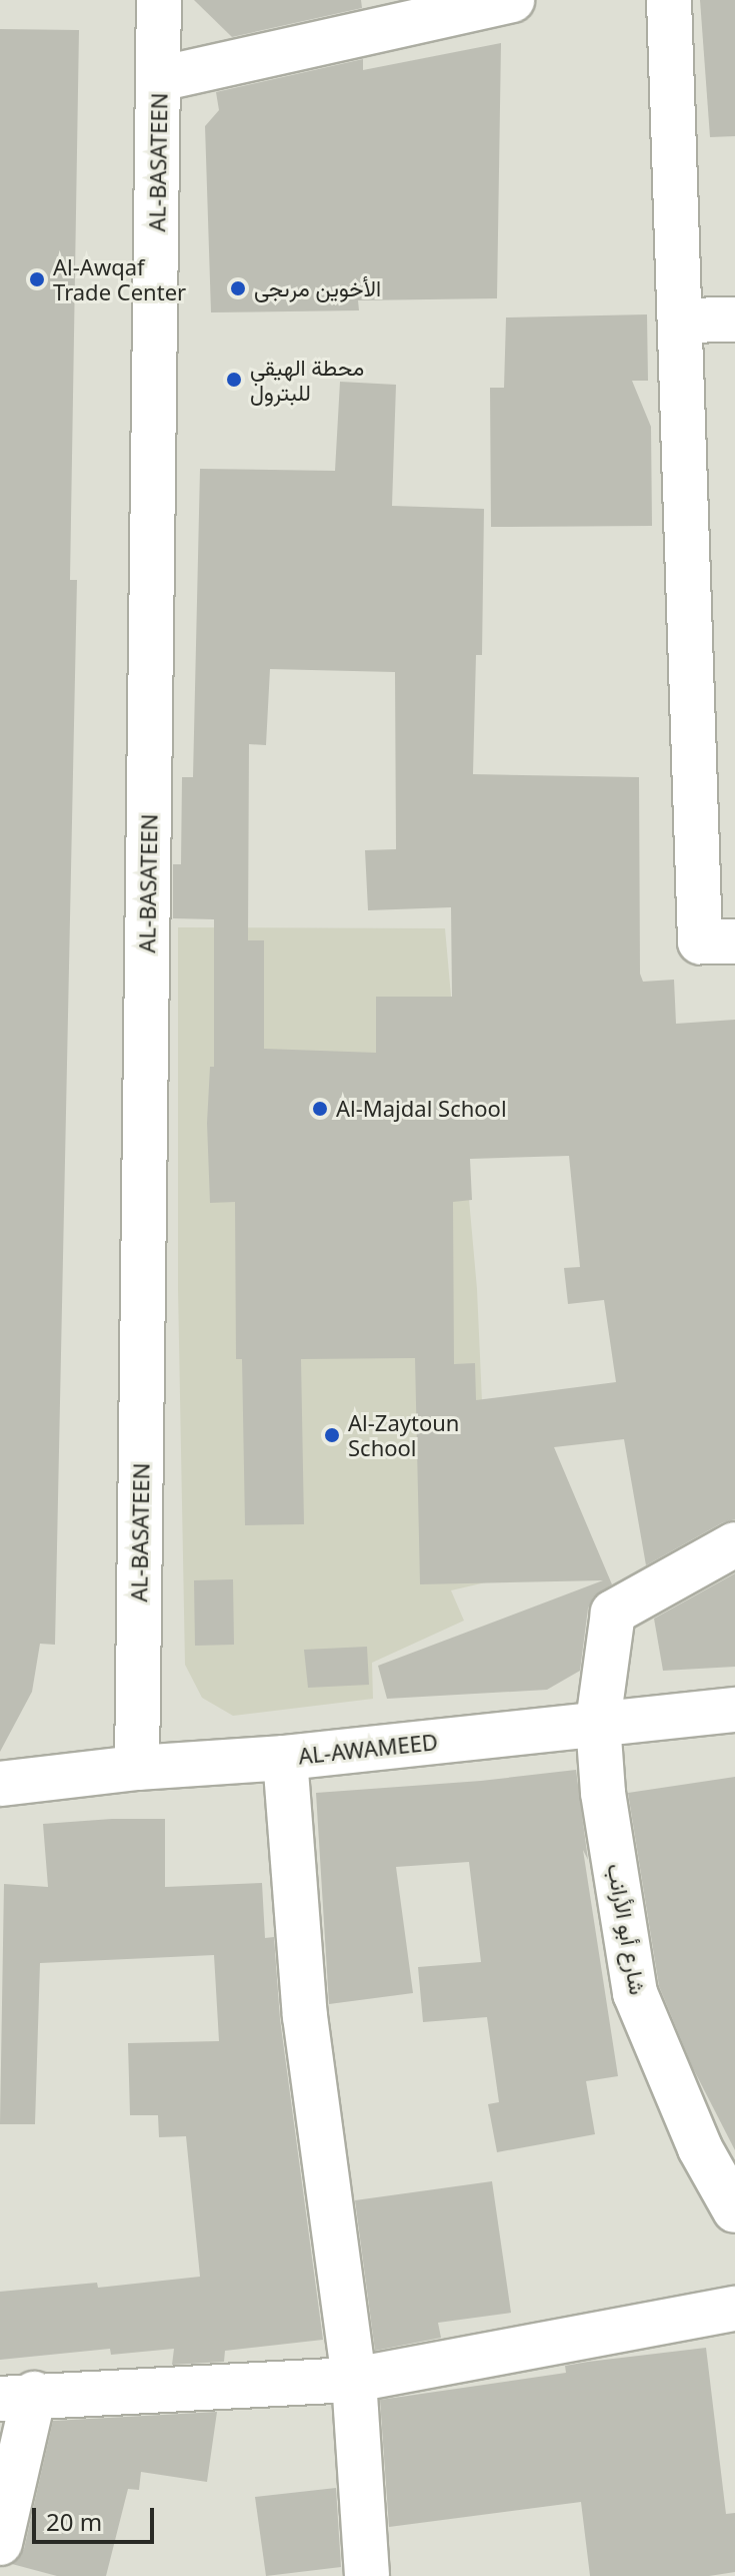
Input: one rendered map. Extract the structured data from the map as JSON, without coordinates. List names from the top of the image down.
{
  "streets": {
    "street": ["AL-BASATEEN", "AL-AWAMEED", "شارع أبو الأرانب"]
  },
  "crossings": [
    ["AL-BASATEEN", "AL-AWAMEED"],
    ["AL-AWAMEED", "شارع أبو الأرانب"]
  ],
  "places": [
    "Al-Awqaf Trade Center",
    "الأخوين مرىجى",
    "محطة الهيقي للبترول",
    "Al-Majdal School",
    "Al-Zaytoun School"
  ],
  "scale_bar": "20 m"
}
